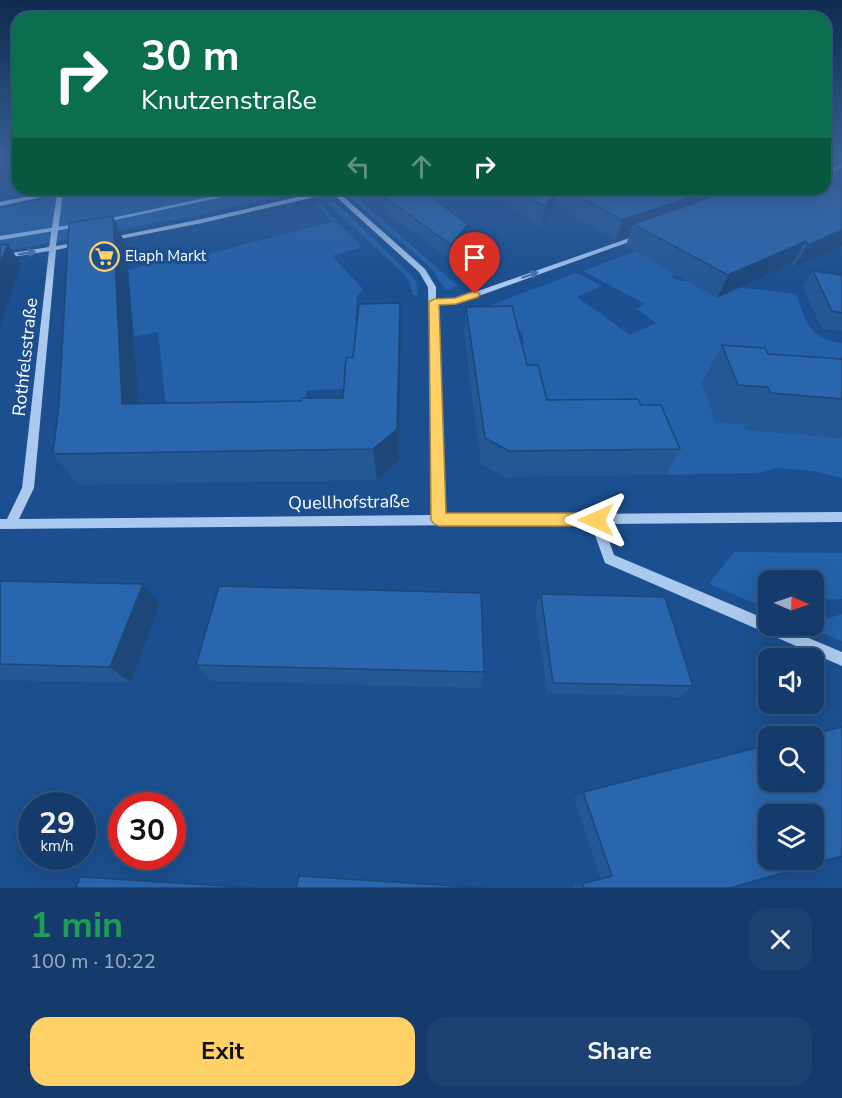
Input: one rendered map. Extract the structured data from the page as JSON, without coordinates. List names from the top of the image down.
{
  "streets": {
    "street": ["Rothfelsstraße", "Quellhofstraße"]
  },
  "crossings": [
    ["Rothfelsstraße", "Quellhofstraße"]
  ],
  "places": {
    "supermarket": ["Elaph Markt"]
  },
  "north": "right",
  "page": {
    "turn": ["30 m", "Knutzenstraße"],
    "speed": "29 km/h",
    "limit": "30",
    "heading": ["1 min", "100 m · 10:22"],
    "buttons": ["Exit", "Share"]
  }
}
